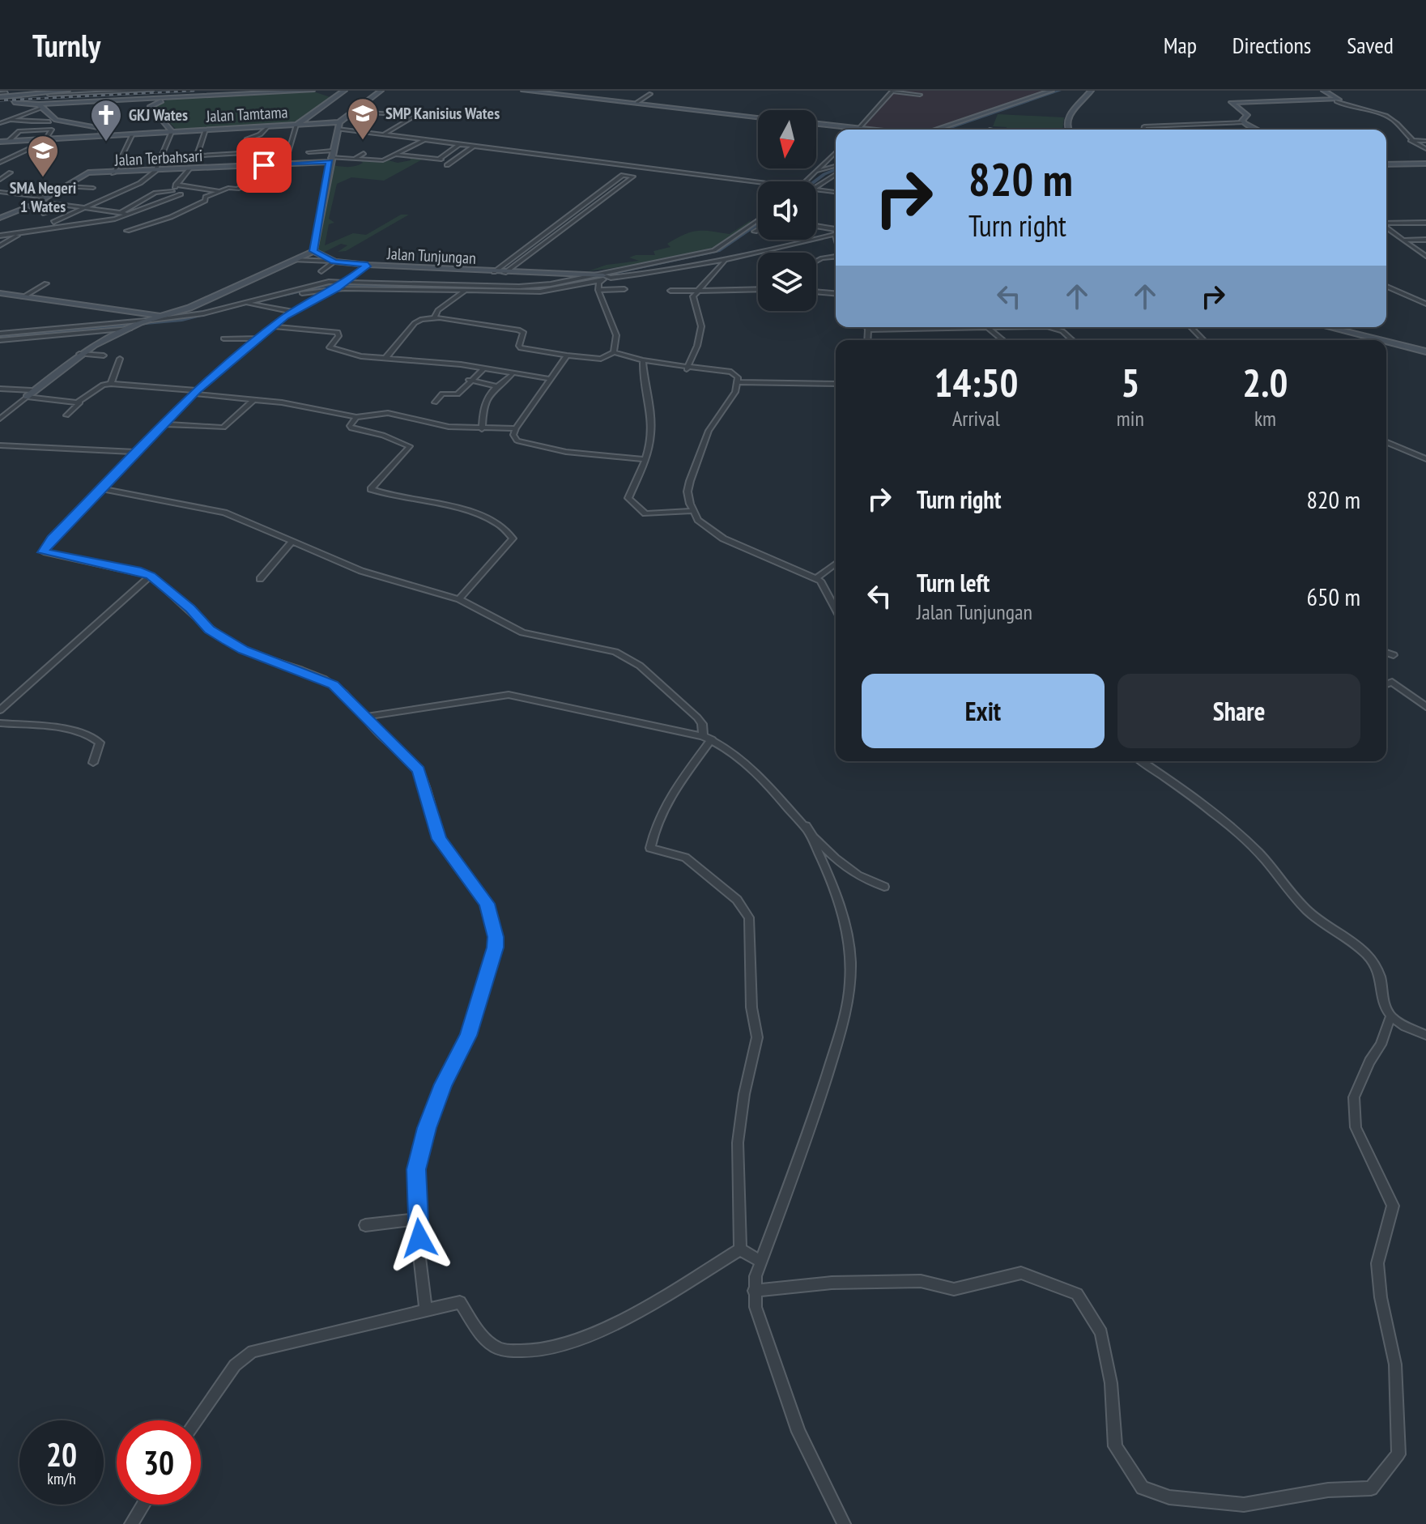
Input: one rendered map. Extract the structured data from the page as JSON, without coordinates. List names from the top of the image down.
{
  "streets": {
    "street": ["Jalan Tamtama", "Jalan Terbahsari", "Jalan Tunjungan"]
  },
  "places": {
    "school or university": ["SMP Kanisius Wates", "SMA Negeri 1 Wates"],
    "church": ["GKJ Wates"]
  },
  "north": "bottom",
  "page": {
    "header": "Turnly",
    "nav": ["Map", "Directions", "Saved"],
    "turn": ["820 m", "Turn right"],
    "eta": [
      "14:50",
      "Arrival",
      "5",
      "min",
      "2.0",
      "km"
    ],
    "list": [
      {
        "name": "Turn right",
        "value": "820 m"
      },
      {
        "name": "Turn left",
        "note": "Jalan Tunjungan",
        "value": "650 m"
      }
    ],
    "buttons": ["Exit", "Share"],
    "speed": "20 km/h",
    "limit": "30"
  }
}
